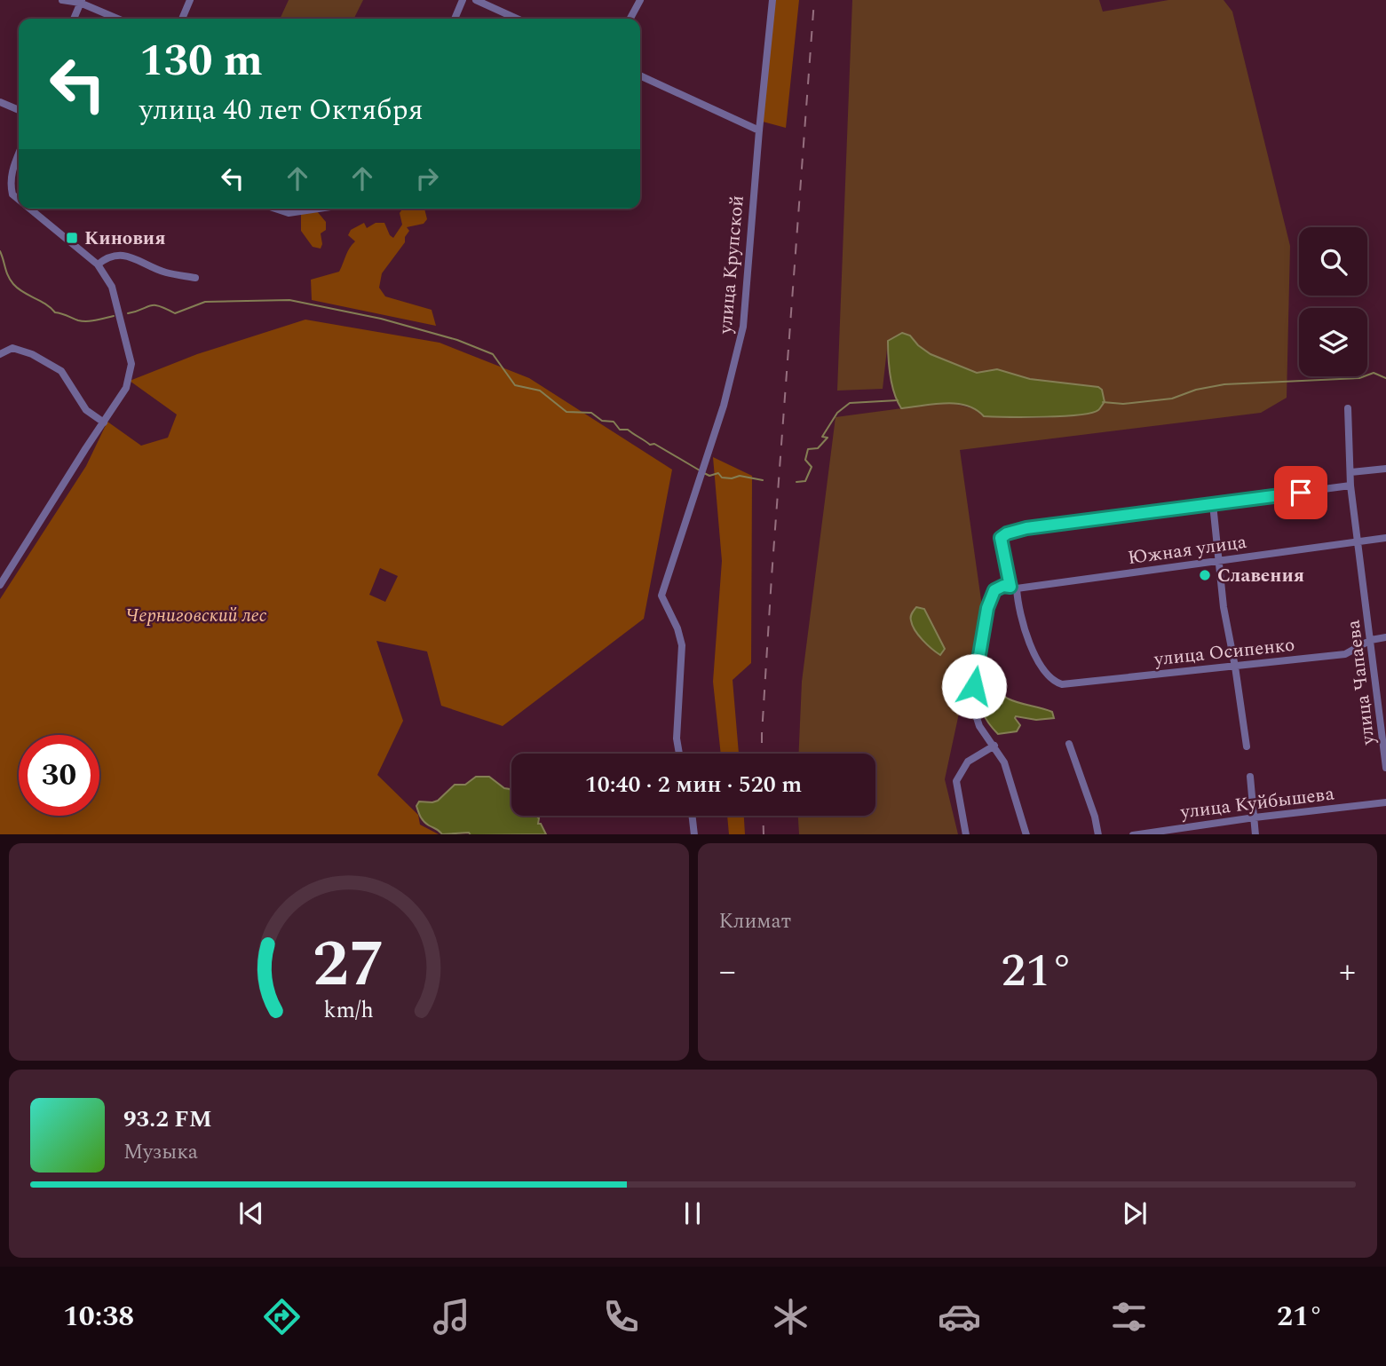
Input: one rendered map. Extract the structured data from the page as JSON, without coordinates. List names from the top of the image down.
{
  "streets": {
    "street": [
      "улица Крупской",
      "Южная улица",
      "улица Осипенко",
      "улица Чапаева",
      "улица Куйбышева"
    ]
  },
  "crossings": [
    ["Южная улица", "улица Осипенко"],
    ["Южная улица", "улица Чапаева"],
    ["улица Осипенко", "улица Чапаева"]
  ],
  "parks": ["Черниговский лес"],
  "places": {
    "transit": ["Киновия"],
    "other": ["Славения"]
  },
  "page": {
    "turn": ["130 m", "улица 40 лет Октября"],
    "limit": "30",
    "trip": "10:40 · 2 мин · 520 m",
    "tile": "Климат",
    "heat": ["−", "21°", "+"],
    "song": ["93.2 FM", "Музыка"],
    "tabs": ["10:38", "21°"],
    "gauge": ["27", "km/h"]
  }
}
